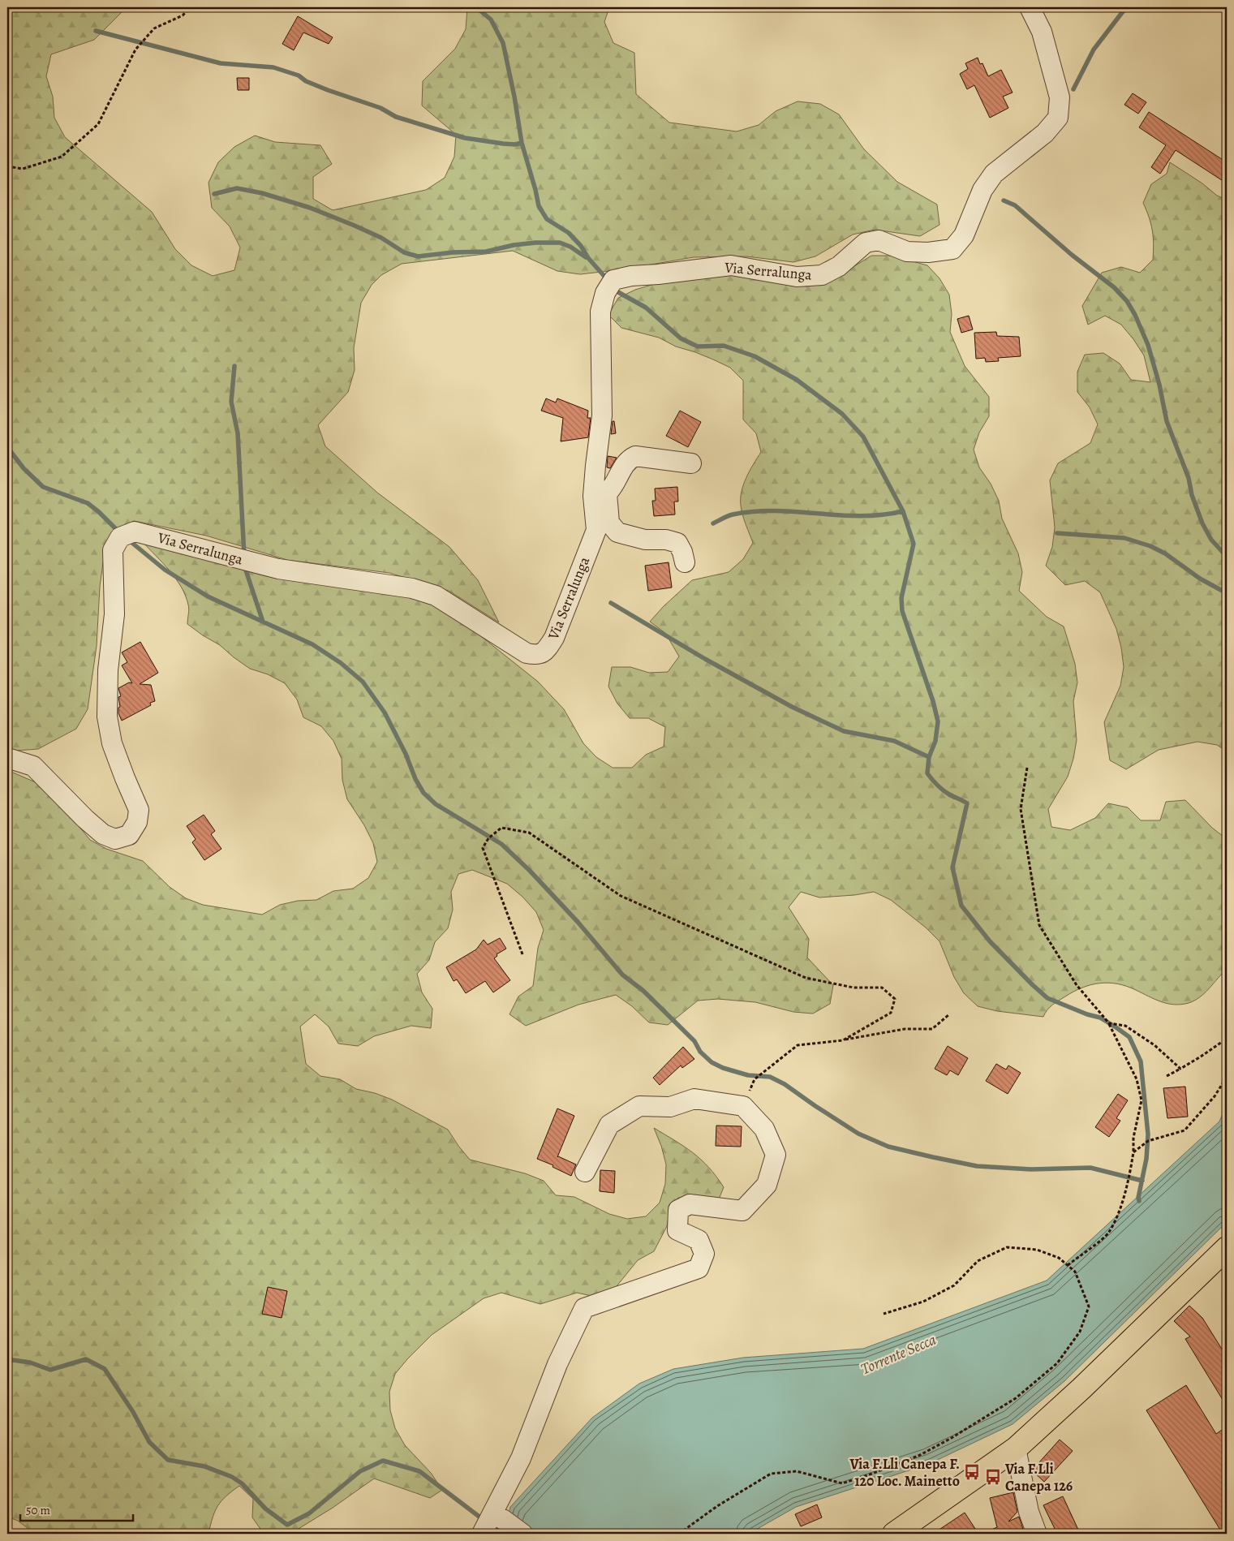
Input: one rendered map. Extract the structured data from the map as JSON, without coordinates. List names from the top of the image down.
{
  "streets": {
    "street": ["Via Serralunga"]
  },
  "water": ["Torrente Secca"],
  "places": {
    "bus stop": ["Via F.Lli Canepa F. 120 Loc. Mainetto", "Via F.Lli Canepa 126"]
  },
  "scale_bar": "50 m"
}
